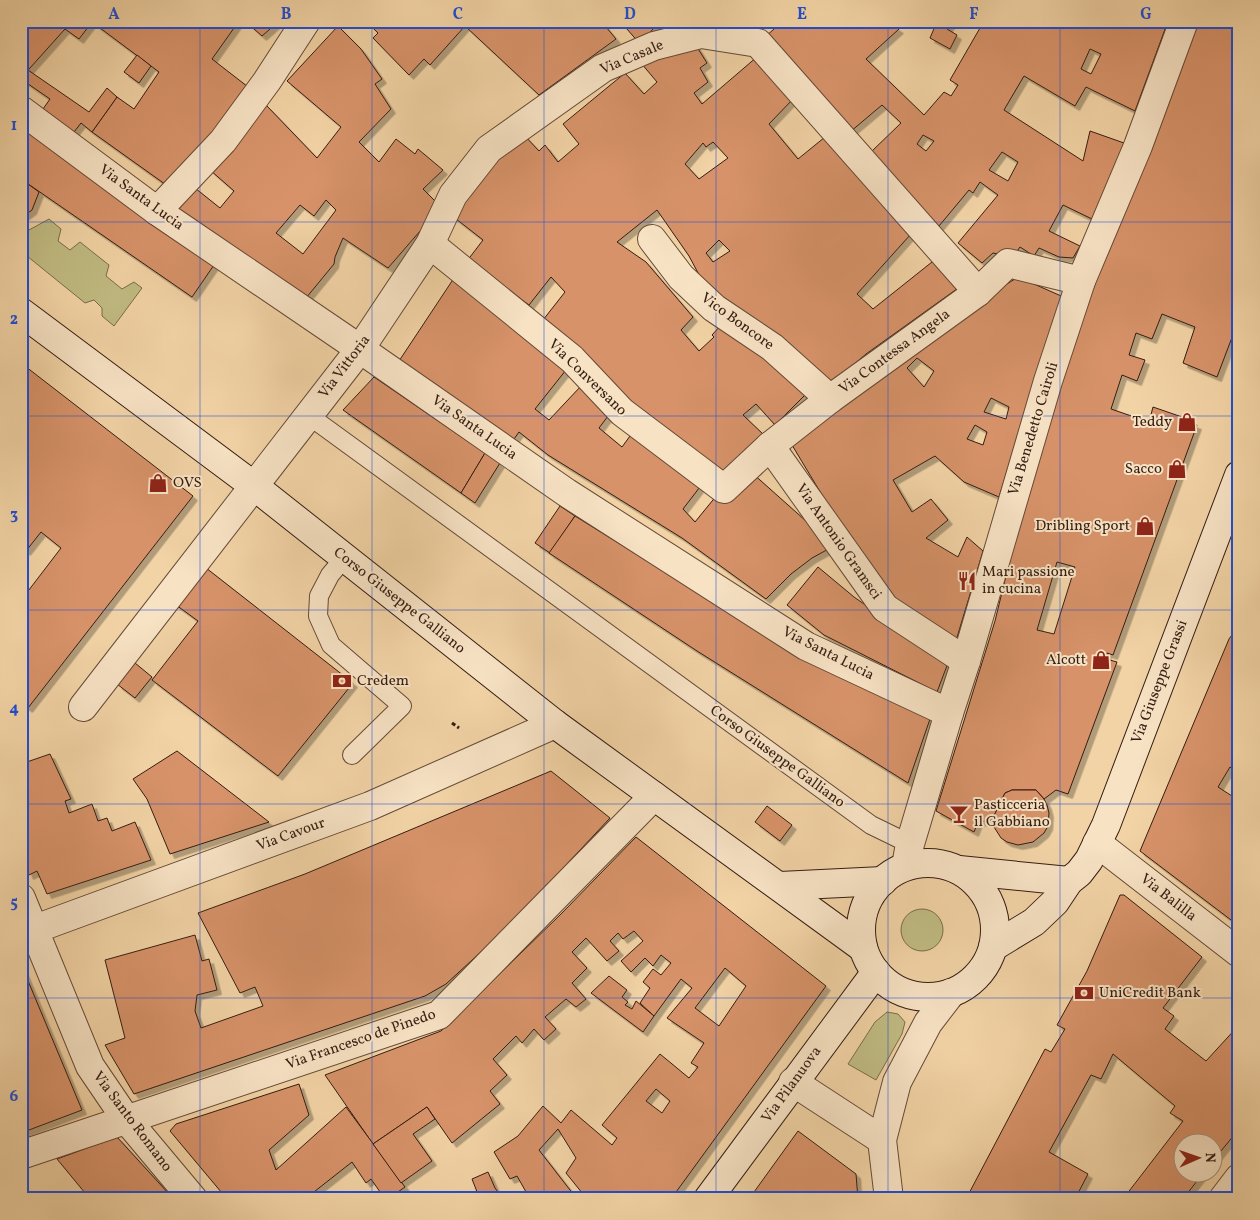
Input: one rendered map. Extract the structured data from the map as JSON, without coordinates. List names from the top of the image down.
{
  "streets": {
    "street": [
      "Via Casale",
      "Via Santa Lucia",
      "Vico Boncore",
      "Via Contessa Angela",
      "Via Vittoria",
      "Via Conversano",
      "Via Benedetto Cairoli",
      "Via Antonio Gramsci",
      "Corso Giuseppe Galliano",
      "Via Giuseppe Grassi",
      "Via Cavour",
      "Via Balilla",
      "Via Francesco de Pinedo",
      "Via Pilanuova",
      "Via Santo Romano"
    ]
  },
  "crossings": [
    ["Via Casale", "Via Contessa Angela"],
    ["Via Casale", "Via Vittoria"],
    ["Via Casale", "Via Conversano"],
    ["Via Santa Lucia", "Via Vittoria"],
    ["Via Santa Lucia", "Via Benedetto Cairoli"],
    ["Vico Boncore", "Via Contessa Angela"],
    ["Via Contessa Angela", "Via Conversano"],
    ["Via Contessa Angela", "Via Benedetto Cairoli"],
    ["Via Contessa Angela", "Via Antonio Gramsci"],
    ["Via Vittoria", "Via Conversano"],
    ["Via Vittoria", "Corso Giuseppe Galliano"],
    ["Via Benedetto Cairoli", "Via Antonio Gramsci"],
    ["Via Benedetto Cairoli", "Corso Giuseppe Galliano"],
    ["Via Benedetto Cairoli", "Via Giuseppe Grassi"],
    ["Via Benedetto Cairoli", "Via Pilanuova"],
    ["Corso Giuseppe Galliano", "Via Giuseppe Grassi"],
    ["Corso Giuseppe Galliano", "Via Cavour"],
    ["Corso Giuseppe Galliano", "Via Francesco de Pinedo"],
    ["Corso Giuseppe Galliano", "Via Pilanuova"],
    ["Via Giuseppe Grassi", "Via Balilla"],
    ["Via Giuseppe Grassi", "Via Pilanuova"],
    ["Via Cavour", "Via Santo Romano"],
    ["Via Francesco de Pinedo", "Via Santo Romano"]
  ],
  "places": {
    "shop": [
      "Teddy",
      "Sacco",
      "OVS",
      "Dribling Sport",
      "Alcott"
    ],
    "restaurant": ["Mari passione in cucina"],
    "bank": ["Credem", "UniCredit Bank"],
    "bar": ["Pasticceria il Gabbiano"]
  },
  "north": "right",
  "grid": {
    "columns": [
      "A",
      "B",
      "C",
      "D",
      "E",
      "F",
      "G"
    ],
    "rows": [
      "1",
      "2",
      "3",
      "4",
      "5",
      "6"
    ]
  }
}
